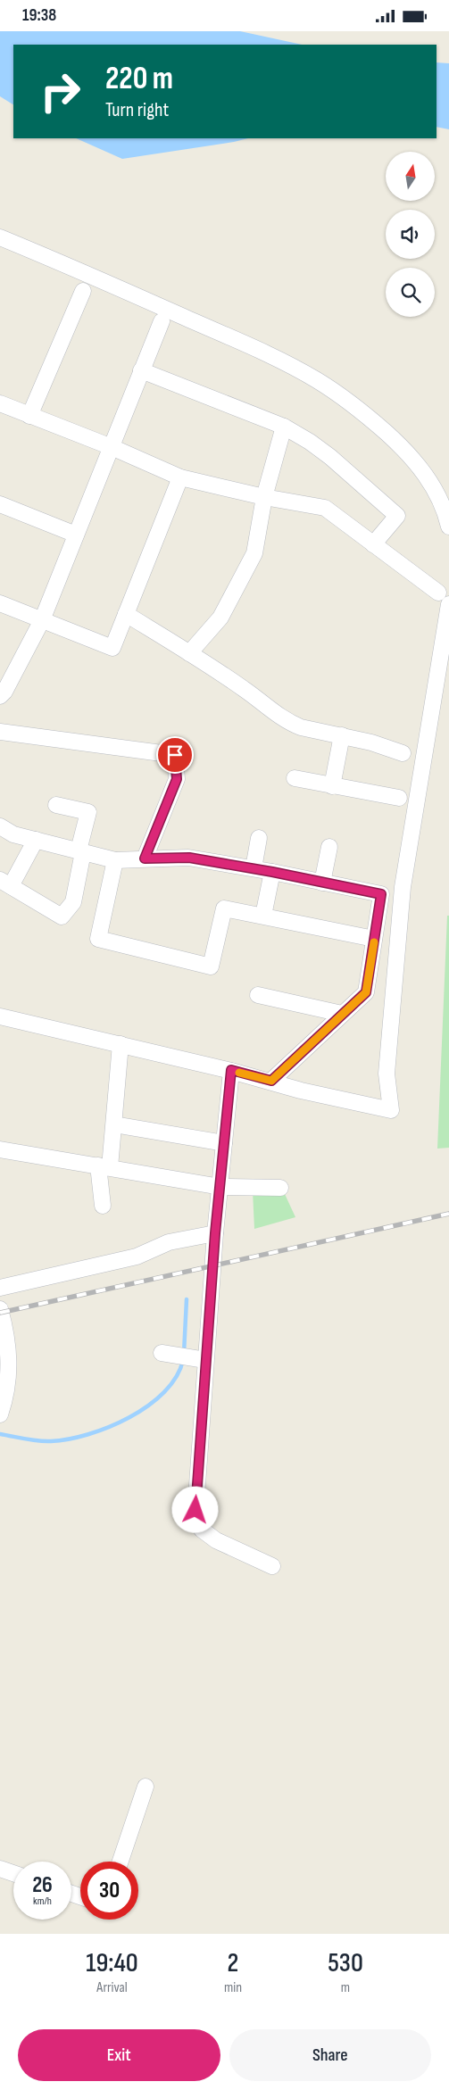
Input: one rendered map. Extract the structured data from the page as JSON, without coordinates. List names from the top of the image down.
{
  "north": "top",
  "page": {
    "status": "19:38",
    "turn": ["220 m", "Turn right"],
    "speed": "26 km/h",
    "limit": "30",
    "eta": [
      "19:40",
      "Arrival",
      "2",
      "min",
      "530",
      "m"
    ],
    "buttons": ["Exit", "Share"]
  }
}
